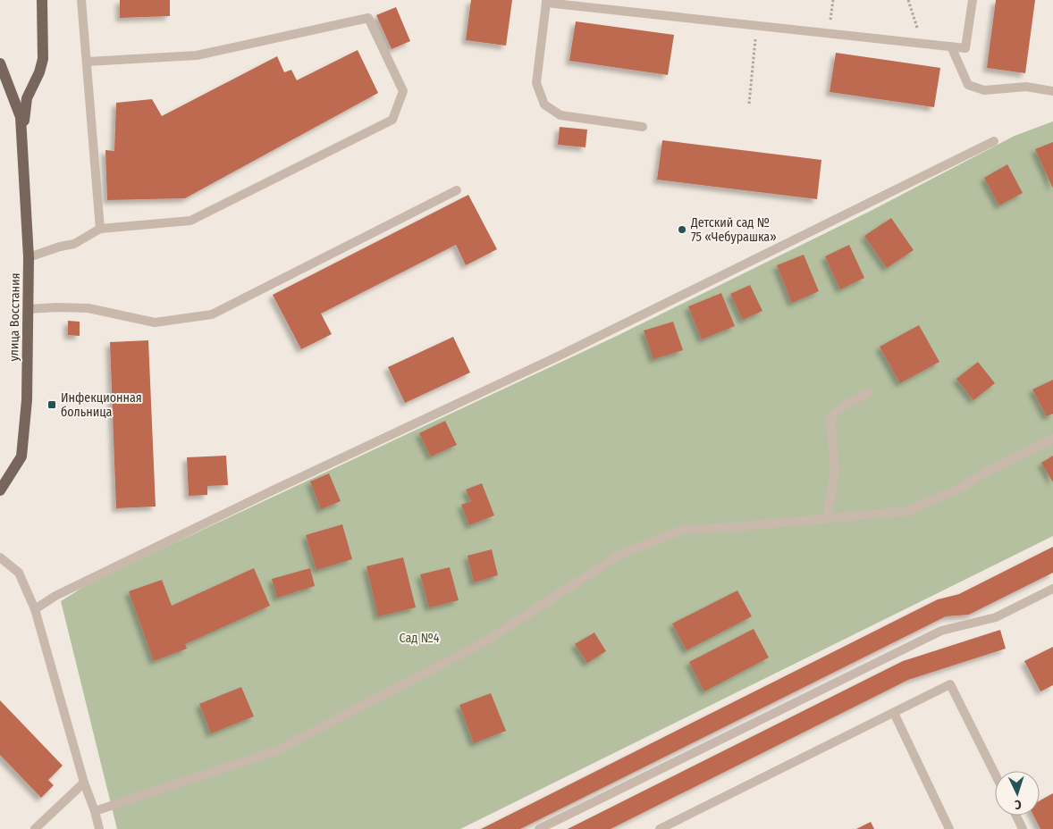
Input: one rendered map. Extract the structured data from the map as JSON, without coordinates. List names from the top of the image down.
{
  "streets": {
    "main road": ["улица Восстания"]
  },
  "parks": ["Сад №4"],
  "places": {
    "other": ["Детский сад № 75 «Чебурашка»"],
    "transit": ["Инфекционная больница"]
  },
  "north": "bottom"
}
